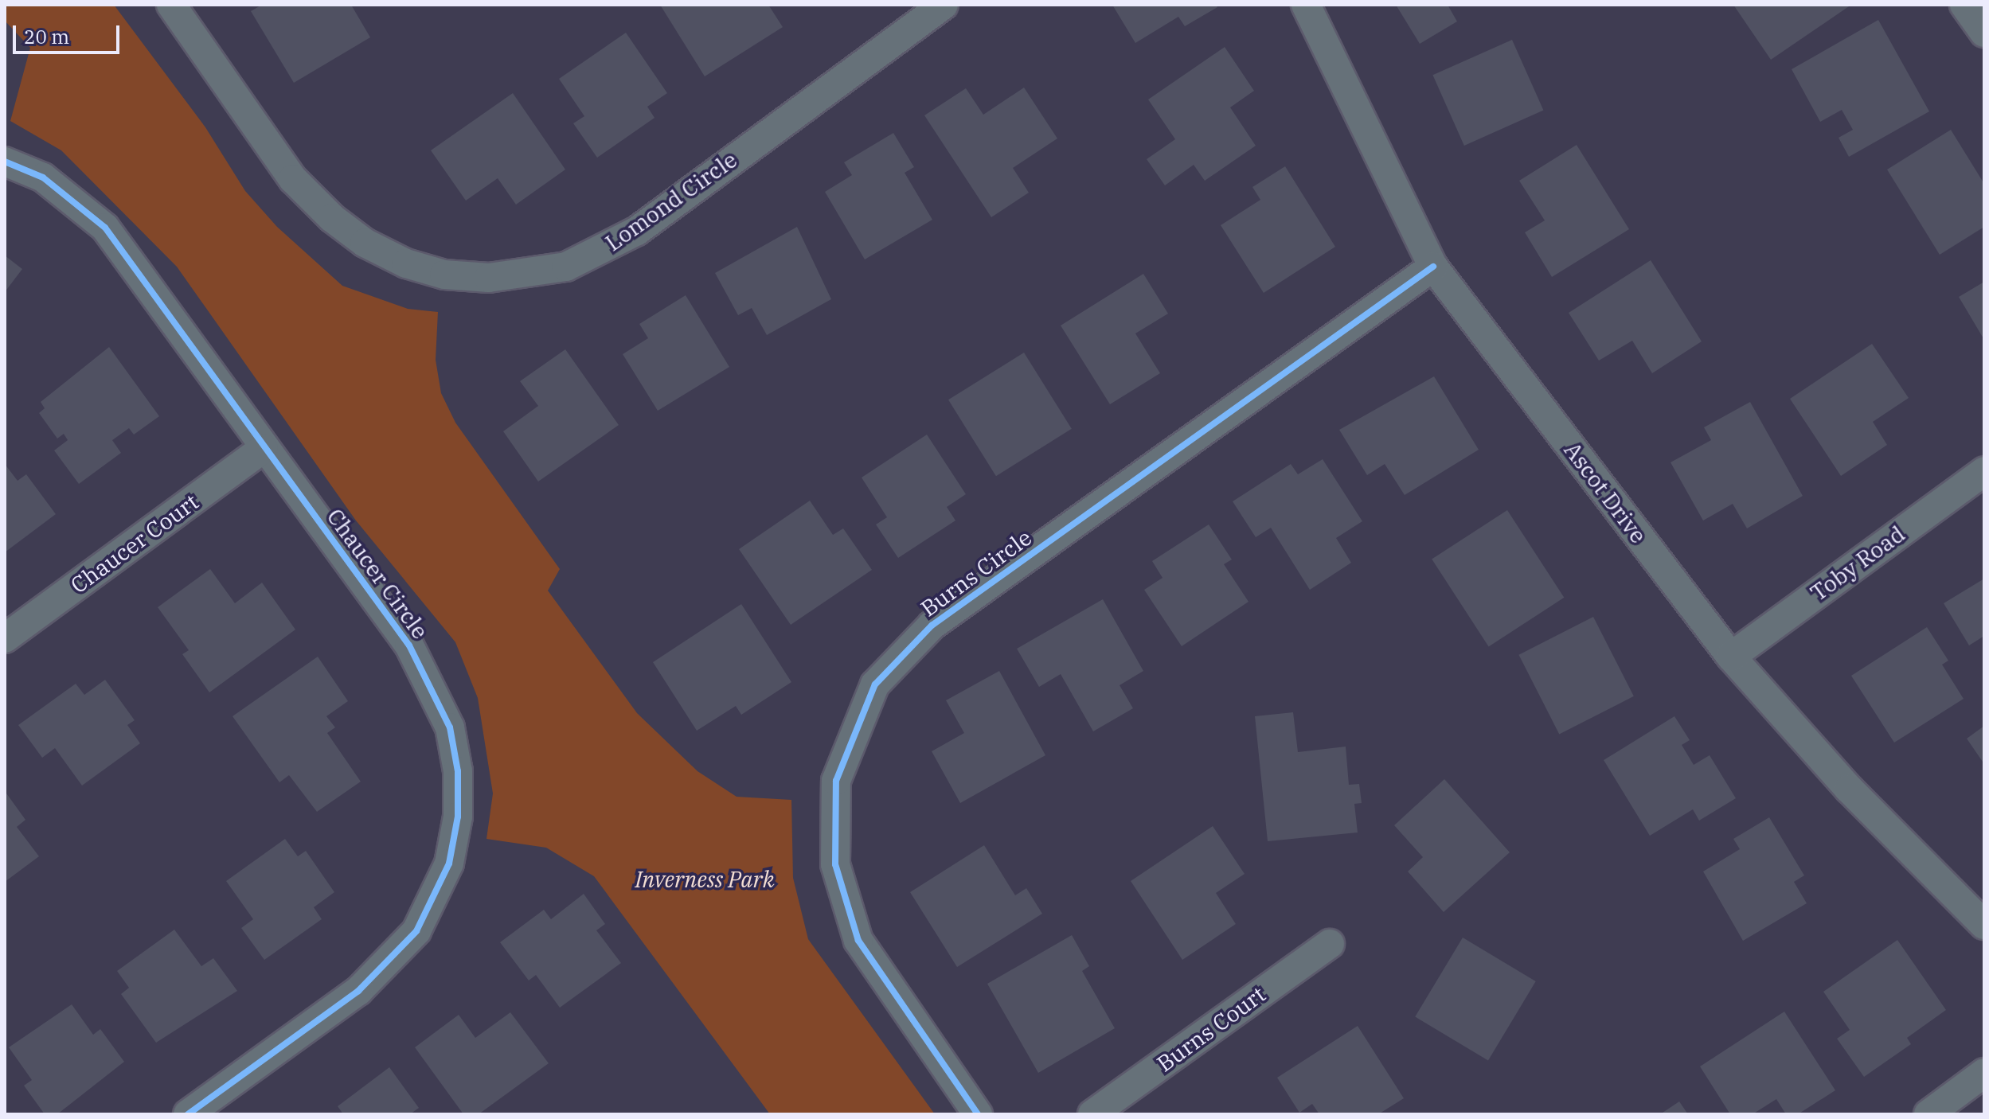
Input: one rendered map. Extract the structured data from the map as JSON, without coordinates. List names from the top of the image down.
{
  "streets": {
    "street": [
      "Lomond Circle",
      "Ascot Drive",
      "Chaucer Court",
      "Toby Road",
      "Burns Circle",
      "Chaucer Circle",
      "Burns Court"
    ]
  },
  "crossings": [
    ["Ascot Drive", "Toby Road"],
    ["Ascot Drive", "Burns Circle"],
    ["Chaucer Court", "Chaucer Circle"]
  ],
  "parks": ["Inverness Park"],
  "scale_bar": "20 m"
}
